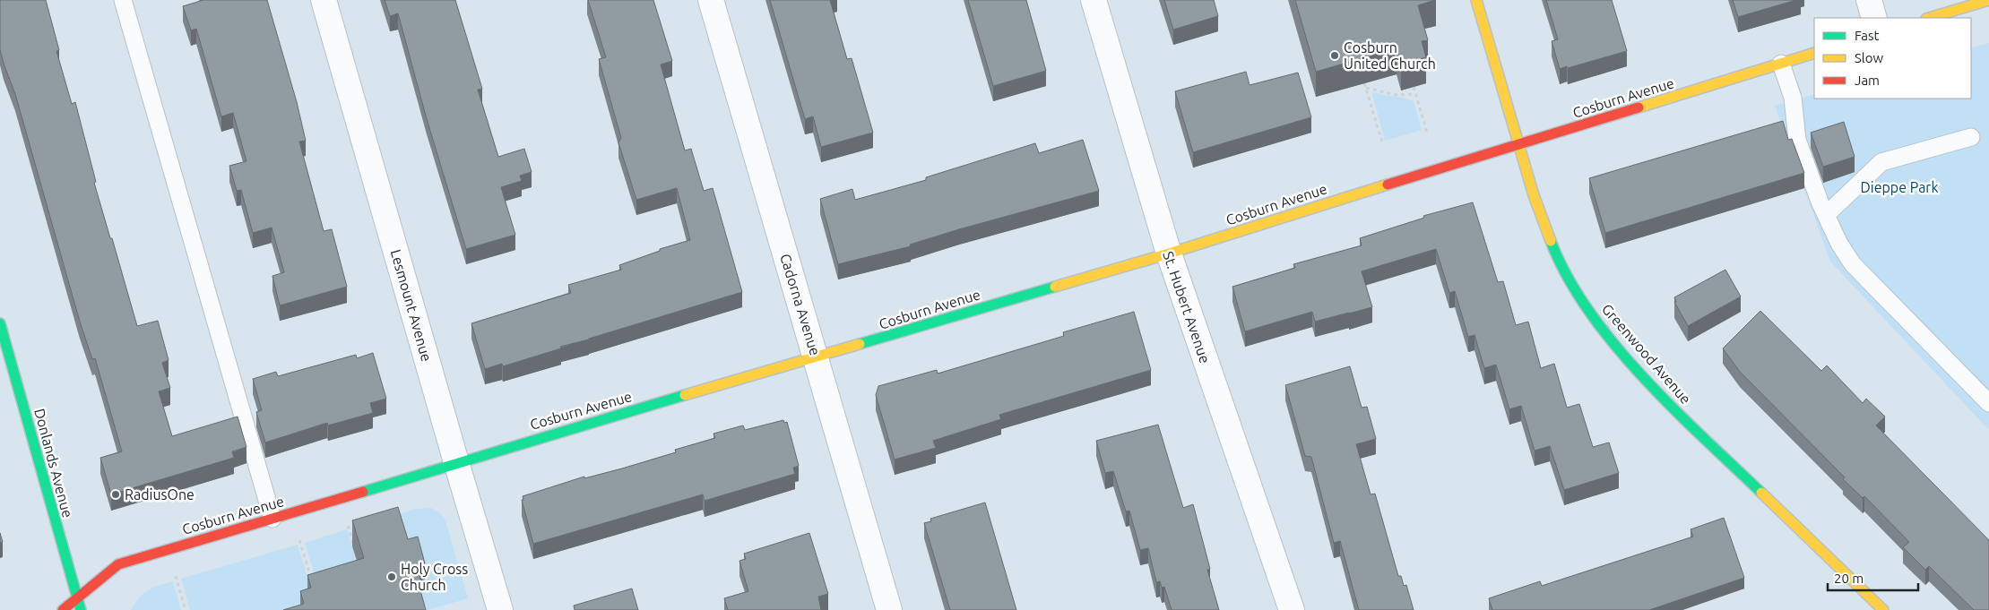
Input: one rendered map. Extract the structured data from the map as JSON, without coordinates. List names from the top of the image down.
{
  "streets": {
    "street": [
      "Cosburn Avenue",
      "Cadorna Avenue",
      "Lesmount Avenue",
      "St. Hubert Avenue",
      "Greenwood Avenue",
      "Donlands Avenue"
    ]
  },
  "crossings": [
    ["Cosburn Avenue", "Cadorna Avenue"],
    ["Cosburn Avenue", "Lesmount Avenue"],
    ["Cosburn Avenue", "St. Hubert Avenue"],
    ["Cosburn Avenue", "Greenwood Avenue"],
    ["Cosburn Avenue", "Donlands Avenue"]
  ],
  "parks": ["Dieppe Park"],
  "places": ["Cosburn United Church", "RadiusOne", "Holy Cross Church"],
  "legend": ["Fast", "Slow", "Jam"],
  "scale_bar": "20 m"
}
